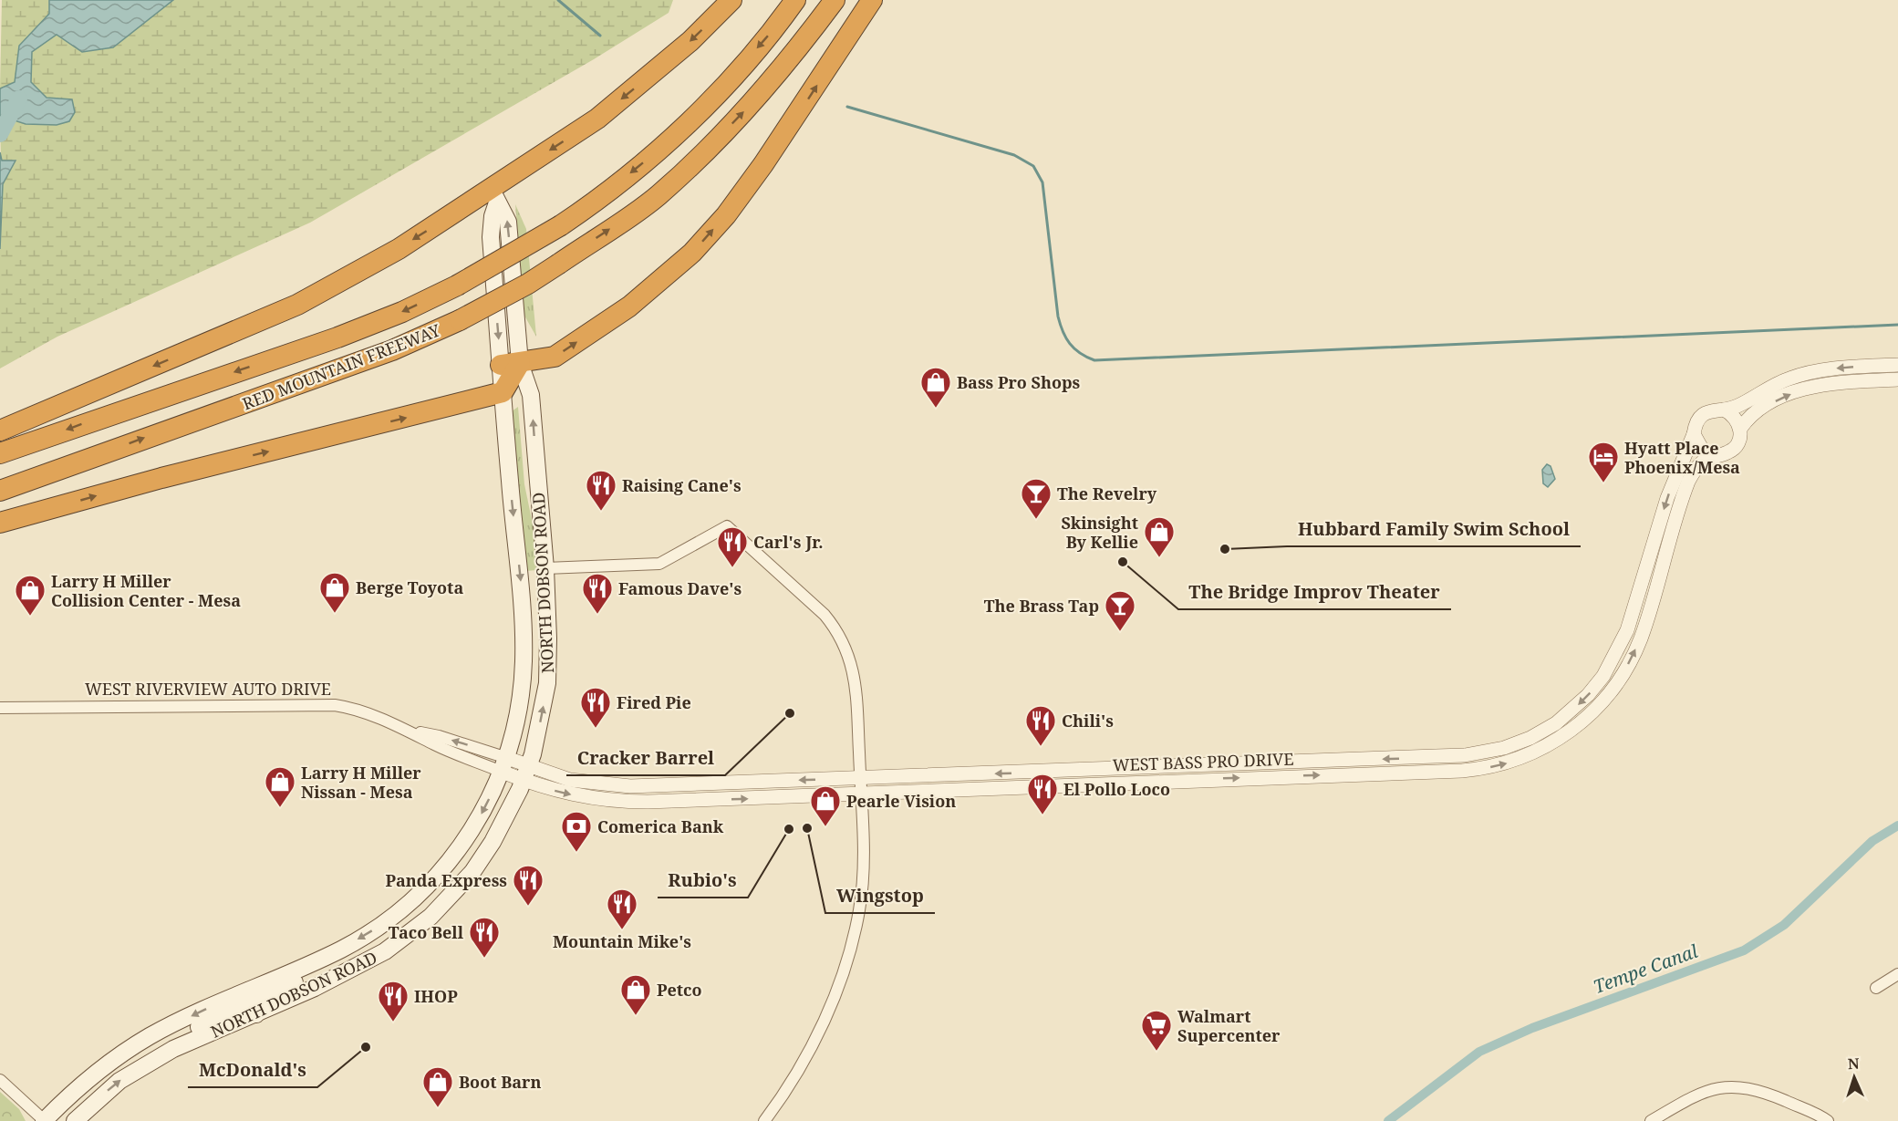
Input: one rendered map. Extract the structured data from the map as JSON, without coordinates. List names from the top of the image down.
{
  "streets": {
    "highway": ["RED MOUNTAIN FREEWAY"],
    "main road": ["NORTH DOBSON ROAD"],
    "street": ["WEST RIVERVIEW AUTO DRIVE", "WEST BASS PRO DRIVE"]
  },
  "crossings": [
    ["NORTH DOBSON ROAD", "WEST RIVERVIEW AUTO DRIVE"],
    ["NORTH DOBSON ROAD", "WEST BASS PRO DRIVE"],
    ["WEST RIVERVIEW AUTO DRIVE", "WEST BASS PRO DRIVE"]
  ],
  "water": ["Tempe Canal"],
  "places": {
    "shop": [
      "Bass Pro Shops",
      "Skinsight By Kellie",
      "Berge Toyota",
      "Larry H Miller Collision Center - Mesa",
      "Larry H Miller Nissan - Mesa",
      "Pearle Vision",
      "Petco",
      "Boot Barn"
    ],
    "hotel": ["Hyatt Place Phoenix/Mesa"],
    "restaurant": [
      "Raising Cane's",
      "Carl's Jr.",
      "Famous Dave's",
      "Fired Pie",
      "Chili's",
      "El Pollo Loco",
      "Panda Express",
      "Mountain Mike's",
      "Taco Bell",
      "IHOP"
    ],
    "bar": ["The Revelry", "The Brass Tap"],
    "other": [
      "Hubbard Family Swim School",
      "The Bridge Improv Theater",
      "Cracker Barrel",
      "Wingstop",
      "Rubio's",
      "McDonald's"
    ],
    "bank": ["Comerica Bank"],
    "supermarket": ["Walmart Supercenter"]
  },
  "north": "top"
}
